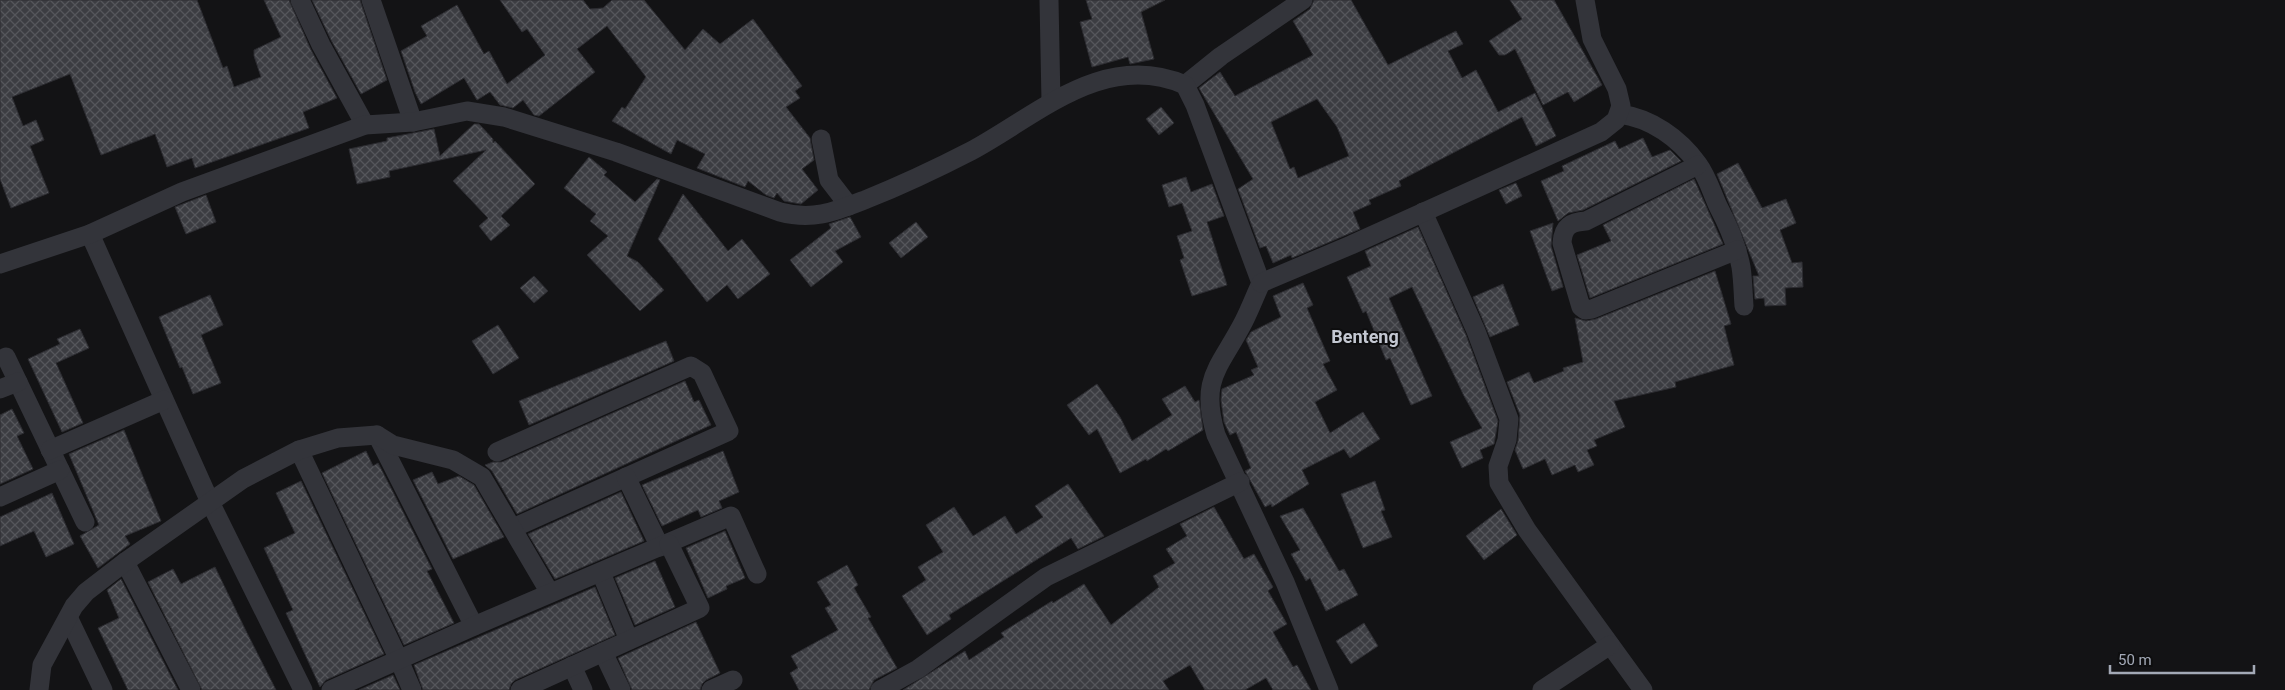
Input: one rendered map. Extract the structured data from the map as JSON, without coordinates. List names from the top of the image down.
{
  "districts": ["Benteng"],
  "scale_bar": "50 m"
}
